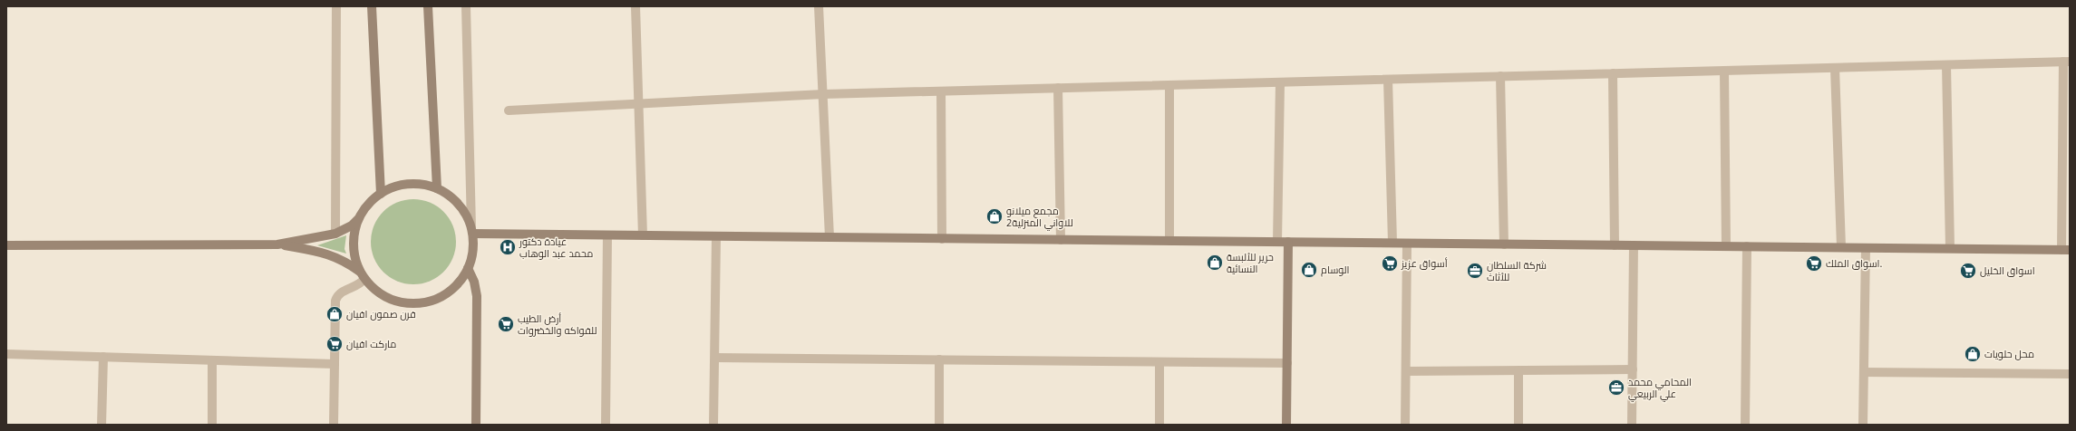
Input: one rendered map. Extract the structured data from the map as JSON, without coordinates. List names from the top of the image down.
{
  "places": {
    "shop": [
      "مجمع ميلانو للاواني المنزلية2",
      "حرير للألبسة النسائية",
      "الوسام",
      "فرن صمون افيان",
      "محل حلويات"
    ],
    "hospital": ["عيادة دكتور محمد عبد الوهاب"],
    "supermarket": [
      "أسواق عزيز",
      "اسواق الملك.",
      "اسواق الخليل",
      "أرض الطيب للفواكه والخضروات",
      "ماركت افيان"
    ],
    "office": ["شركة السلطان للأثاث", "المحامي محمد علي الربيعي"]
  }
}
